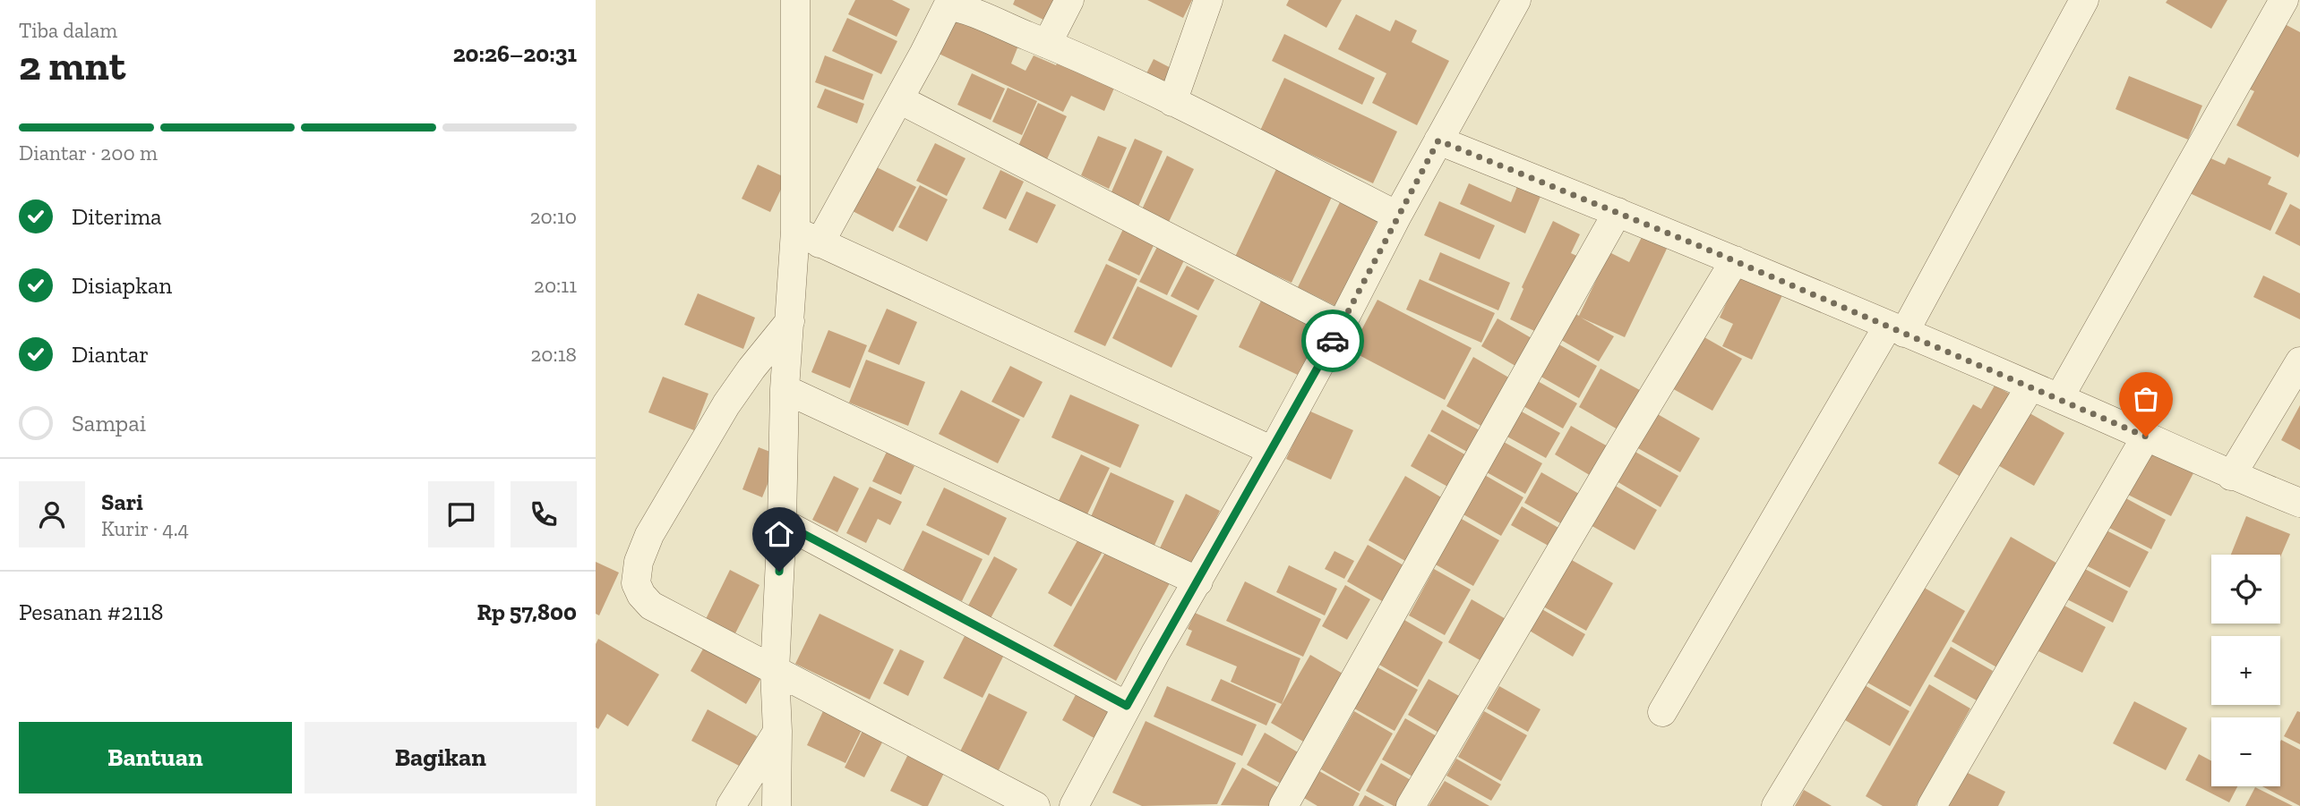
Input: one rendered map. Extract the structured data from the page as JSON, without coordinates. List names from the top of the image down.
{
  "page": {
    "heading": ["2 mnt", "Tiba dalam", "20:26–20:31"],
    "panel": [
      "Sari",
      "Kurir · 4.4",
      "Pesanan #2118",
      "Rp 57,800"
    ],
    "bar": "Diantar · 200 m",
    "list": [
      ["Diterima", "20:10"],
      ["Disiapkan", "20:11"],
      ["Diantar", "20:18"],
      "Sampai"
    ],
    "map_buttons": ["+", "−"],
    "buttons": ["Bantuan", "Bagikan"]
  }
}
